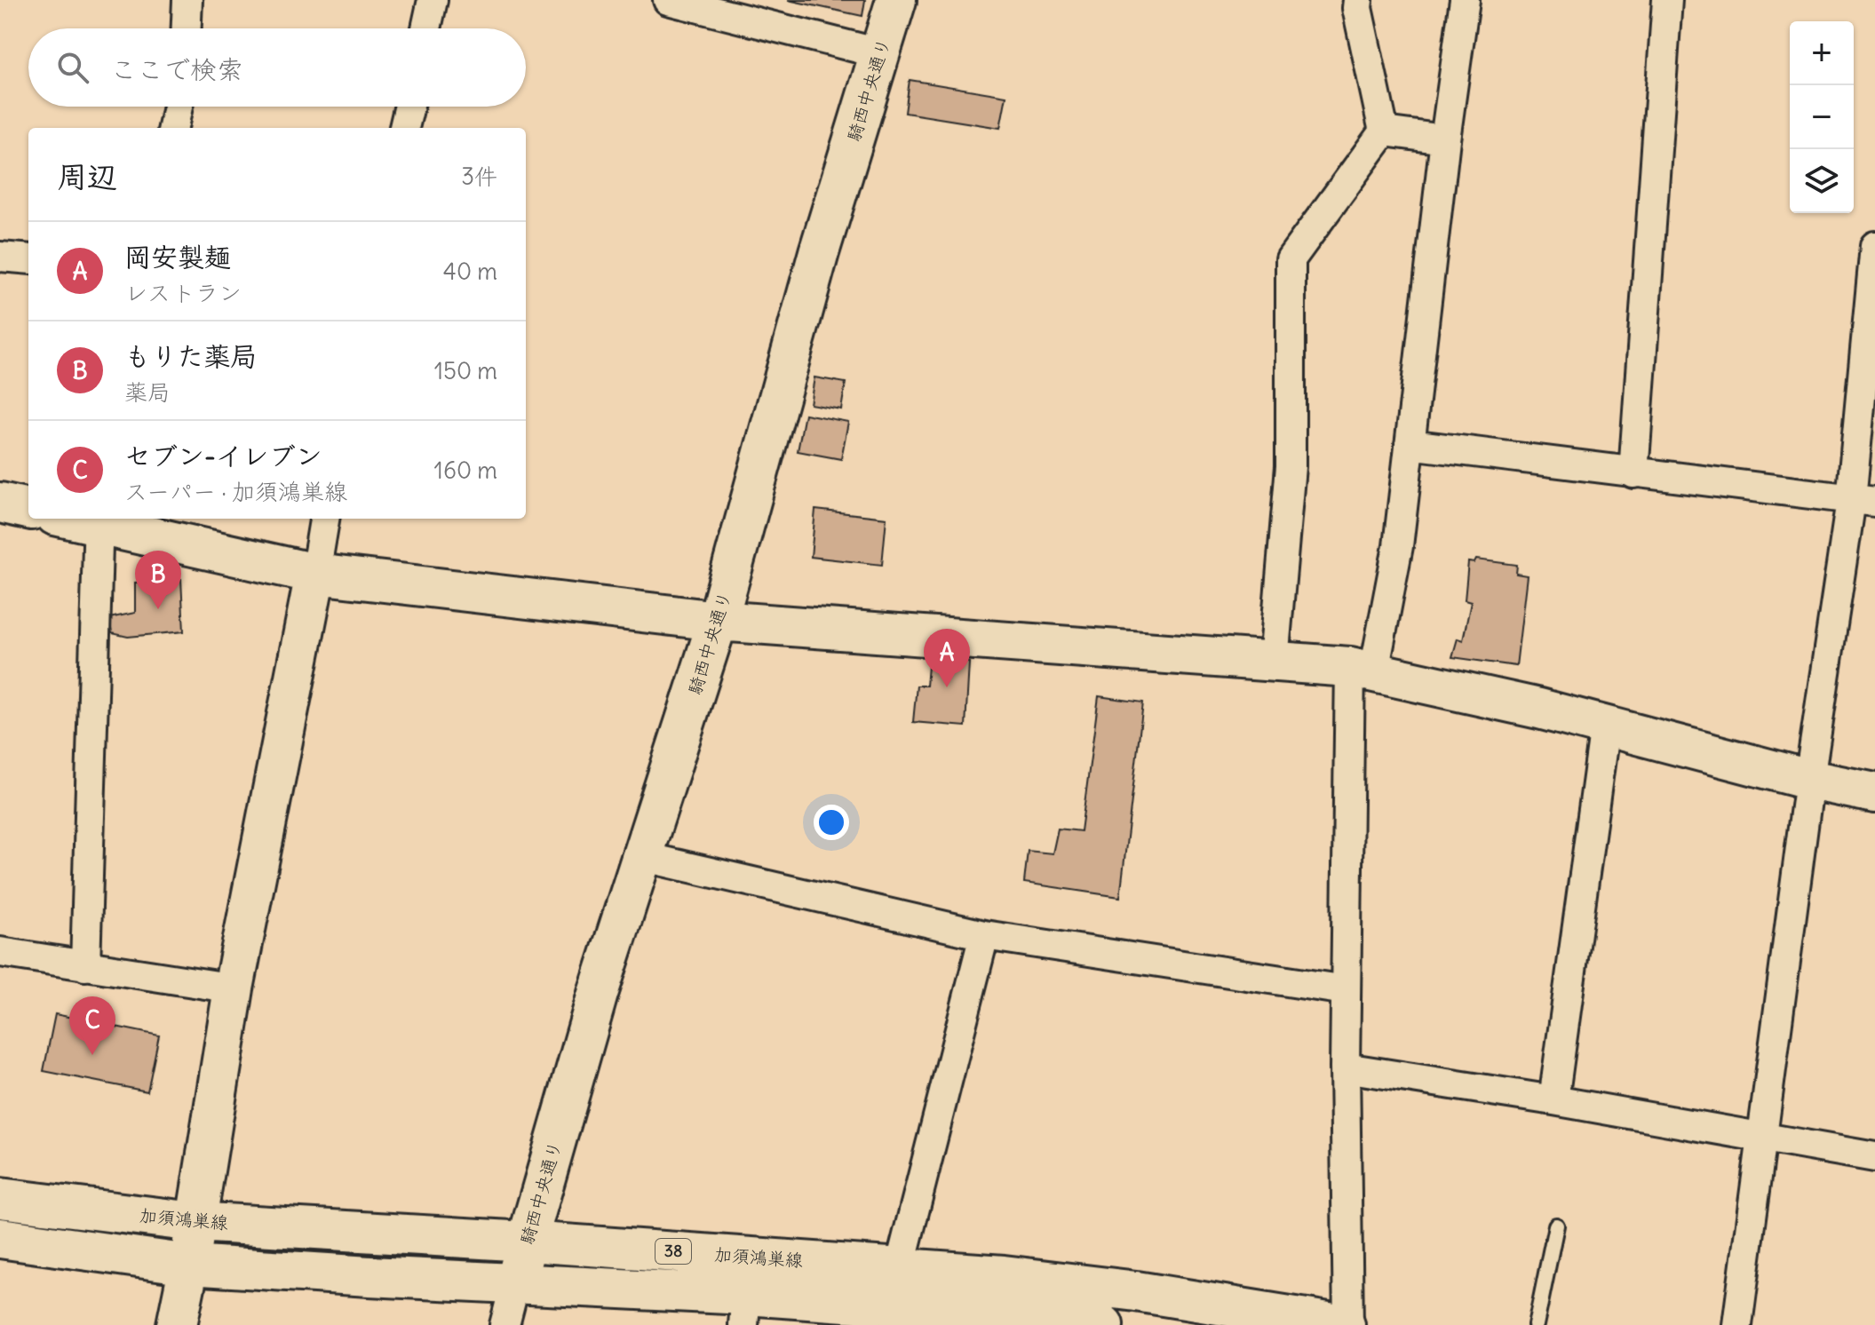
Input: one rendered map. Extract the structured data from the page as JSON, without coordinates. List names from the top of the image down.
{
  "streets": {
    "street": ["騎西中央通り", "加須鴻巣線", "38"]
  },
  "crossings": [
    ["騎西中央通り", "加須鴻巣線"],
    ["騎西中央通り", "38"]
  ],
  "page": {
    "map_buttons": ["+", "−"],
    "search": "ここで検索",
    "heading": ["周辺", "3件"],
    "list": [
      {
        "mark": "A",
        "name": "岡安製麺",
        "note": "レストラン",
        "value": "40 m"
      },
      {
        "mark": "B",
        "name": "もりた薬局",
        "note": "薬局",
        "value": "150 m"
      },
      {
        "mark": "C",
        "name": "セブン-イレブン",
        "note": "スーパー · 加須鴻巣線",
        "value": "160 m"
      }
    ],
    "pins": ["B", "A", "C"]
  }
}
